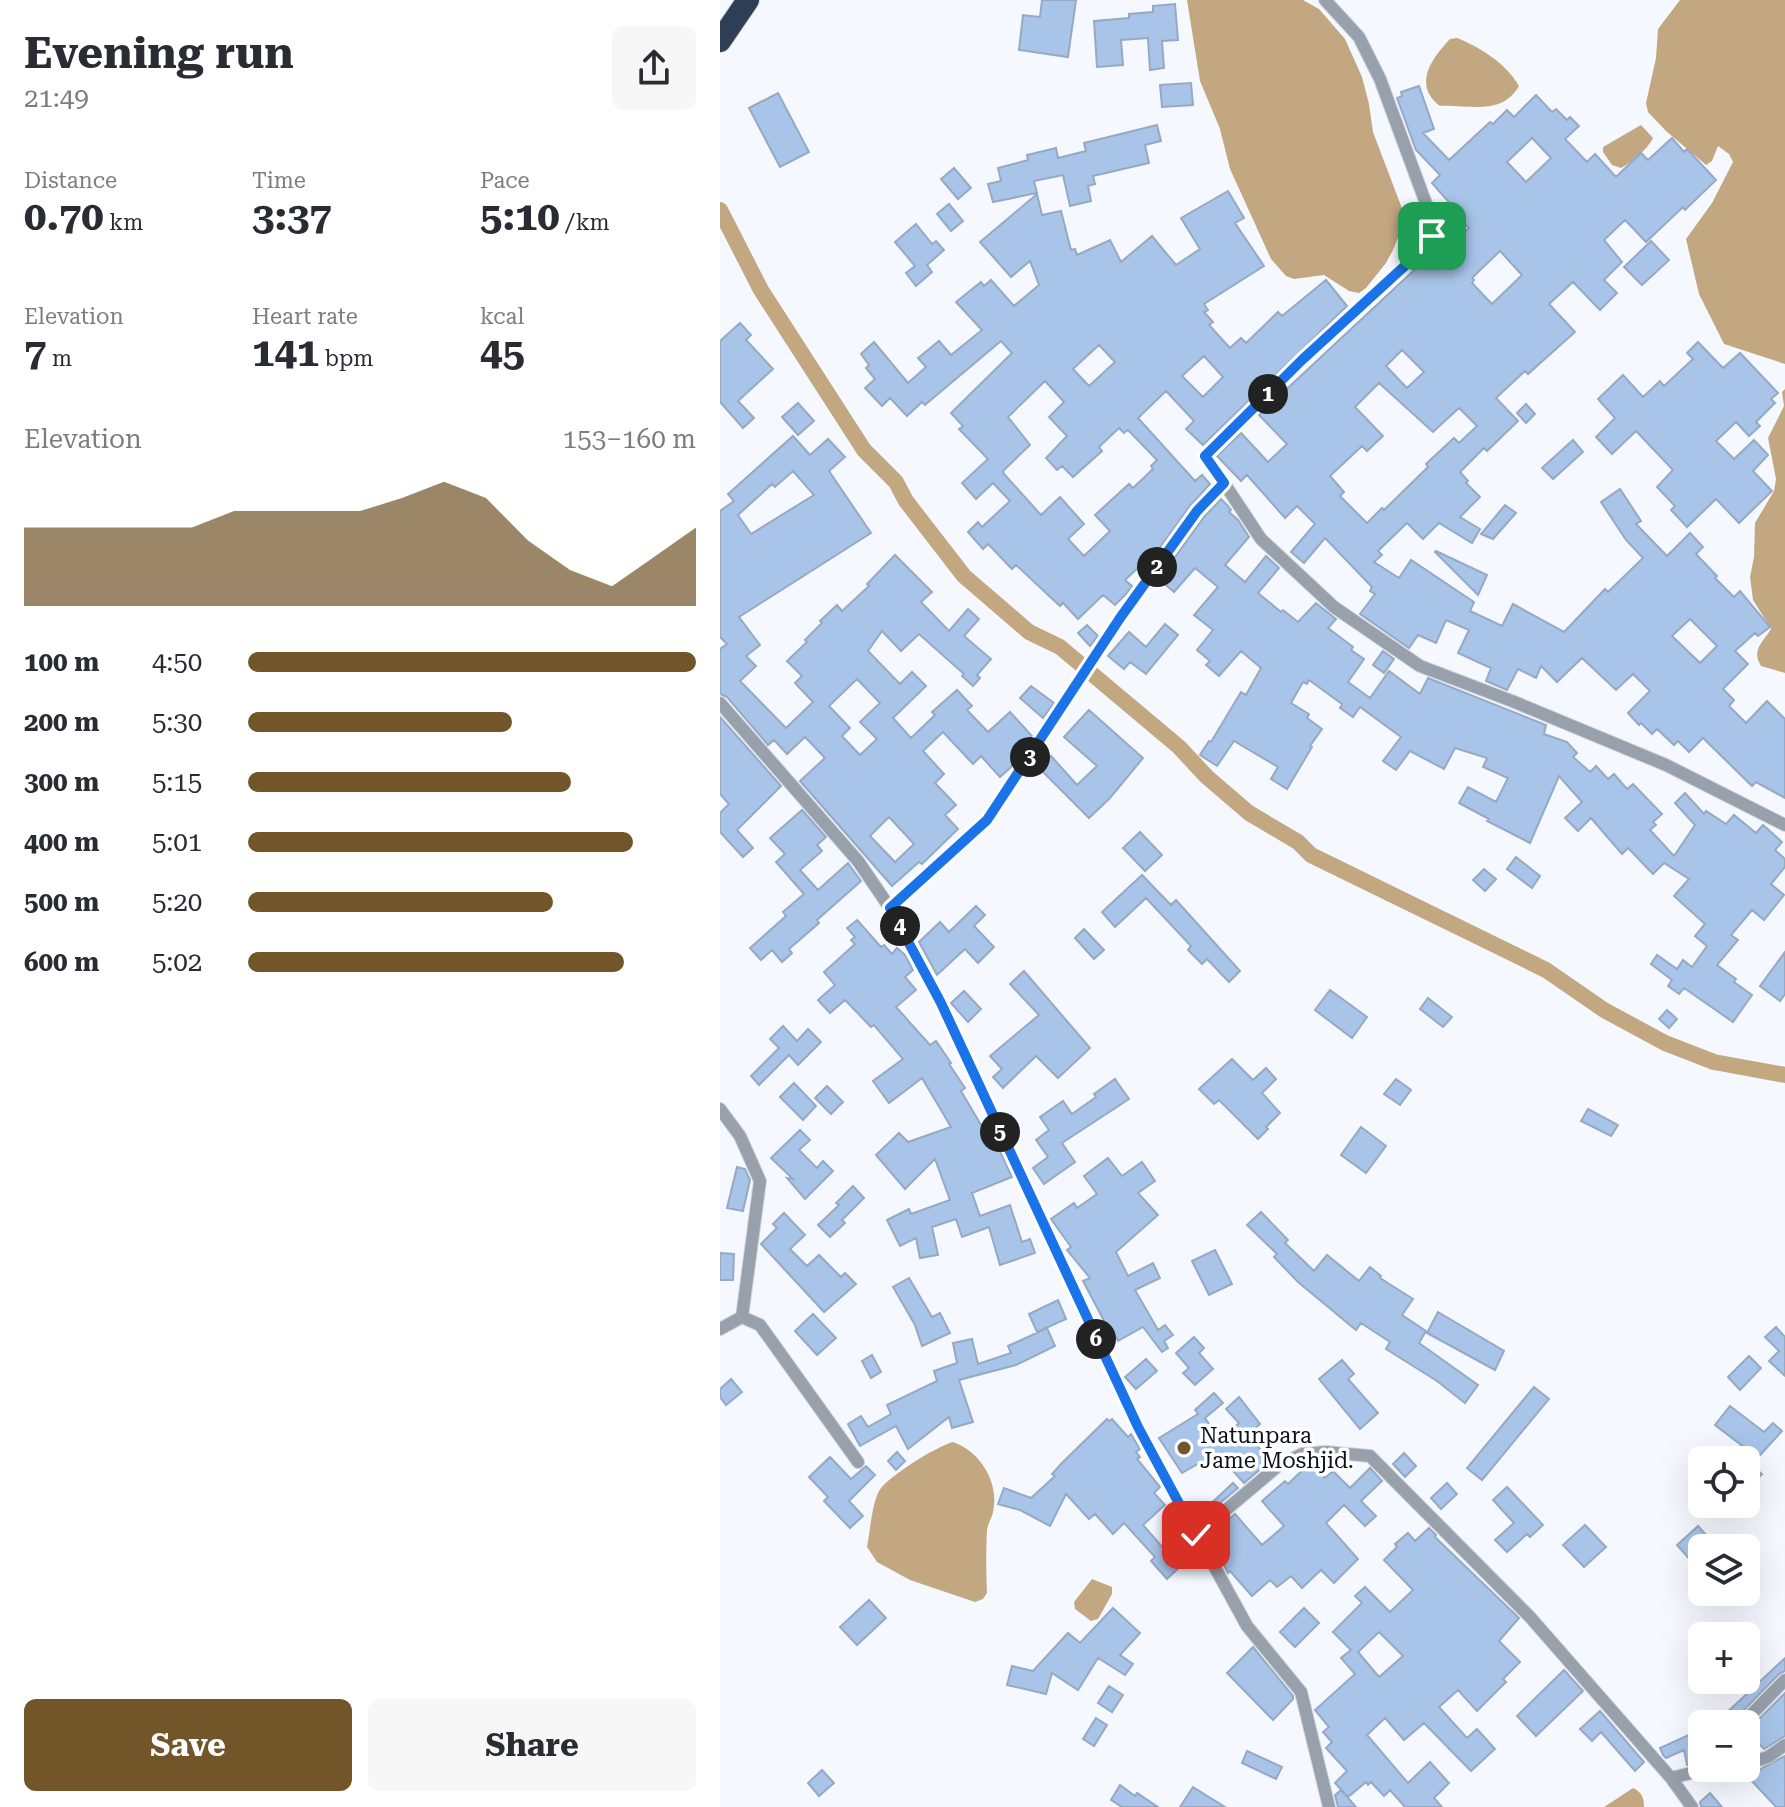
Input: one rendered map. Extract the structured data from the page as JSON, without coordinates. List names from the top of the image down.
{
  "places": ["Natunpara Jame Moshjid."],
  "page": {
    "heading": ["Evening run", "21:49"],
    "stats": [
      ["Distance", "0.70 km"],
      ["Time", "3:37"],
      ["Pace", "5:10 /km"],
      ["Elevation", "7 m"],
      ["Heart rate", "141 bpm"],
      ["kcal", "45"]
    ],
    "pins": [
      "1",
      "2",
      "3",
      "4",
      "5",
      "6"
    ],
    "chart": ["Elevation", "153–160 m"],
    "list": [
      {
        "name": "100 m",
        "note": "4:50"
      },
      {
        "name": "200 m",
        "note": "5:30"
      },
      {
        "name": "300 m",
        "note": "5:15"
      },
      {
        "name": "400 m",
        "note": "5:01"
      },
      {
        "name": "500 m",
        "note": "5:20"
      },
      {
        "name": "600 m",
        "note": "5:02"
      }
    ],
    "map_buttons": ["+", "−"],
    "buttons": ["Save", "Share"]
  }
}
